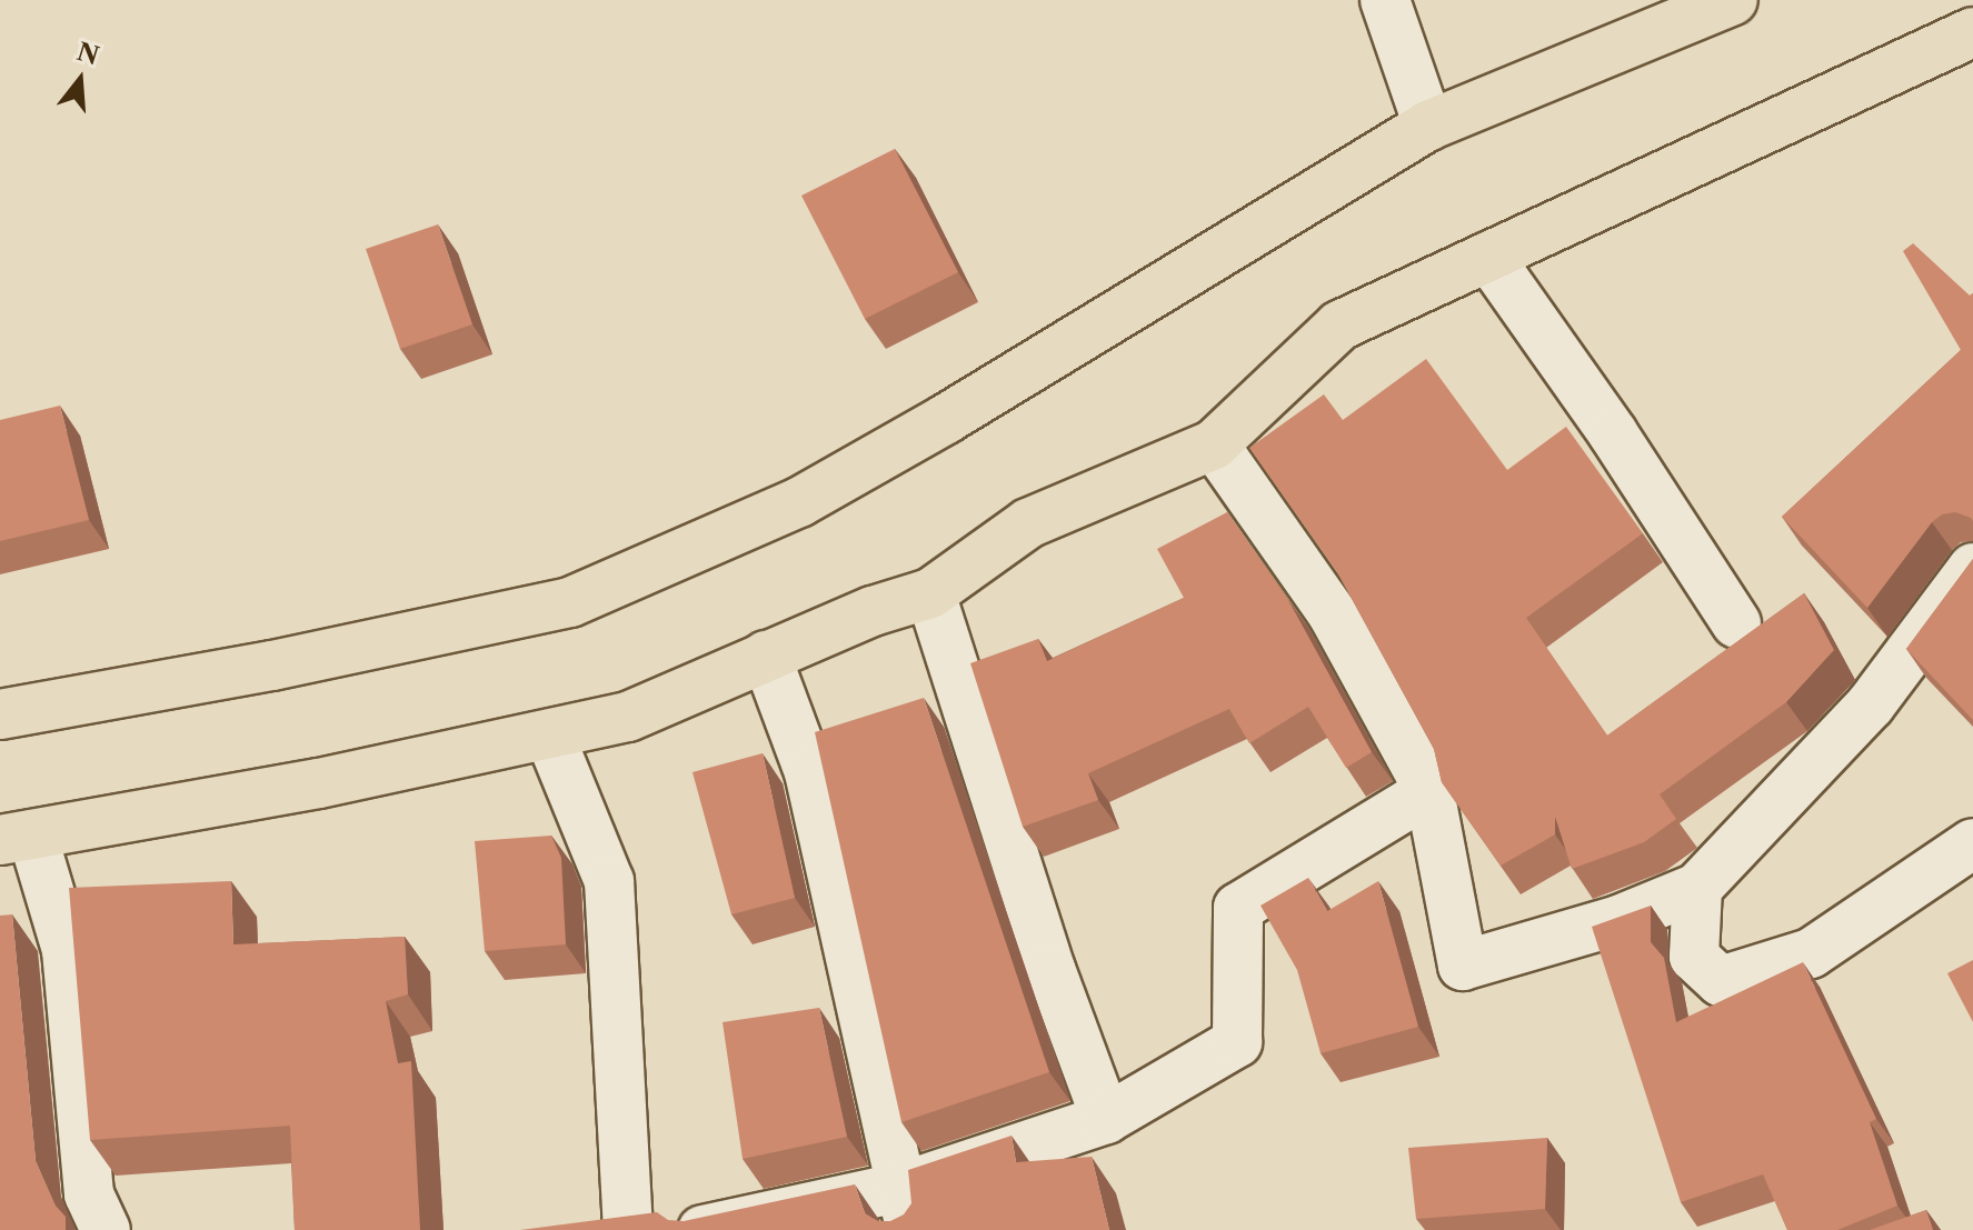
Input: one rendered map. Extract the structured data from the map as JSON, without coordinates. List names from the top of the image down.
{
  "north": "top"
}
